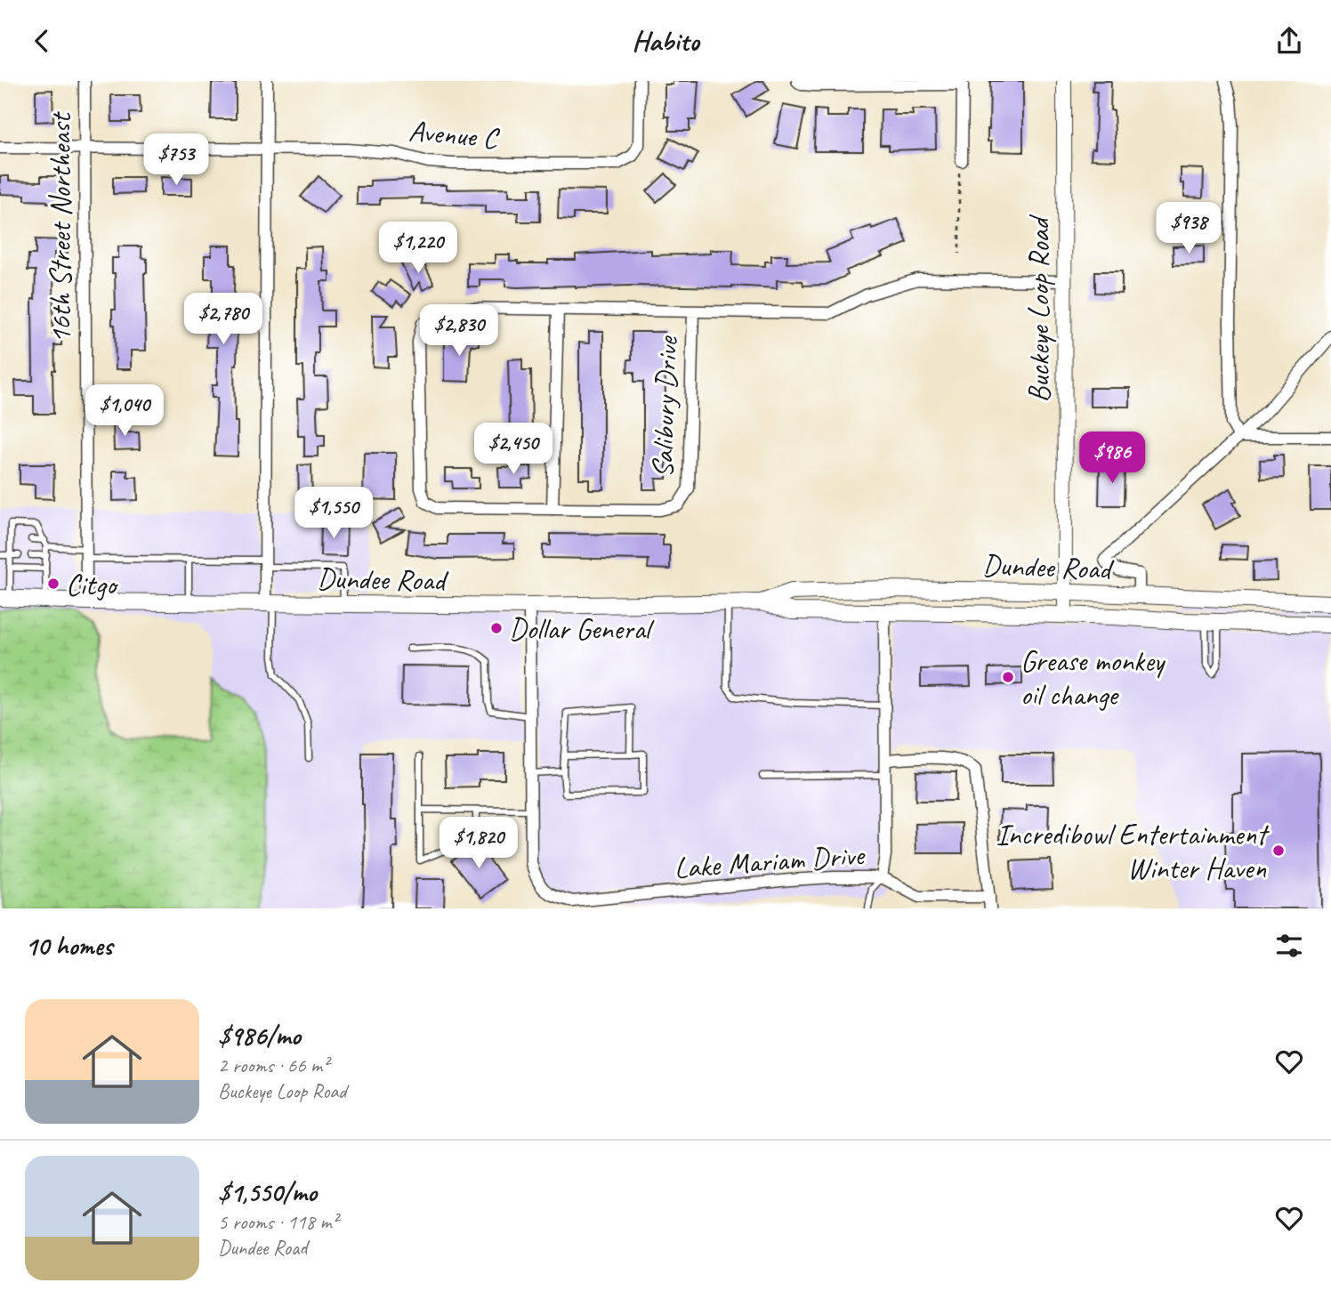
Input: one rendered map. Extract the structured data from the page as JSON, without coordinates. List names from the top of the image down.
{
  "streets": {
    "main road": ["Dundee Road"],
    "street": [
      "Avenue C",
      "16th Street Northeast",
      "Buckeye Loop Road",
      "Salibury Drive",
      "Lake Mariam Drive"
    ]
  },
  "crossings": [
    ["Avenue C", "16th Street Northeast"],
    ["16th Street Northeast", "Dundee Road"],
    ["Buckeye Loop Road", "Salibury Drive"],
    ["Buckeye Loop Road", "Dundee Road"],
    ["Dundee Road", "Lake Mariam Drive"]
  ],
  "places": [
    "Citgo",
    "Dollar General",
    "Grease monkey oil change",
    "Incredibowl Entertainment Winter Haven"
  ],
  "page": {
    "header": "Habito",
    "price": [
      "$753",
      "$938",
      "$1,220",
      "$2,780",
      "$2,830",
      "$1,040",
      "$2,450",
      "$986",
      "$1,550",
      "$1,820"
    ],
    "heading": "10 homes",
    "list": [
      {
        "name": "$986/mo",
        "note": "2 rooms · 66 m² · Buckeye Loop Road"
      },
      {
        "name": "$1,550/mo",
        "note": "5 rooms · 118 m² · Dundee Road"
      }
    ]
  }
}
